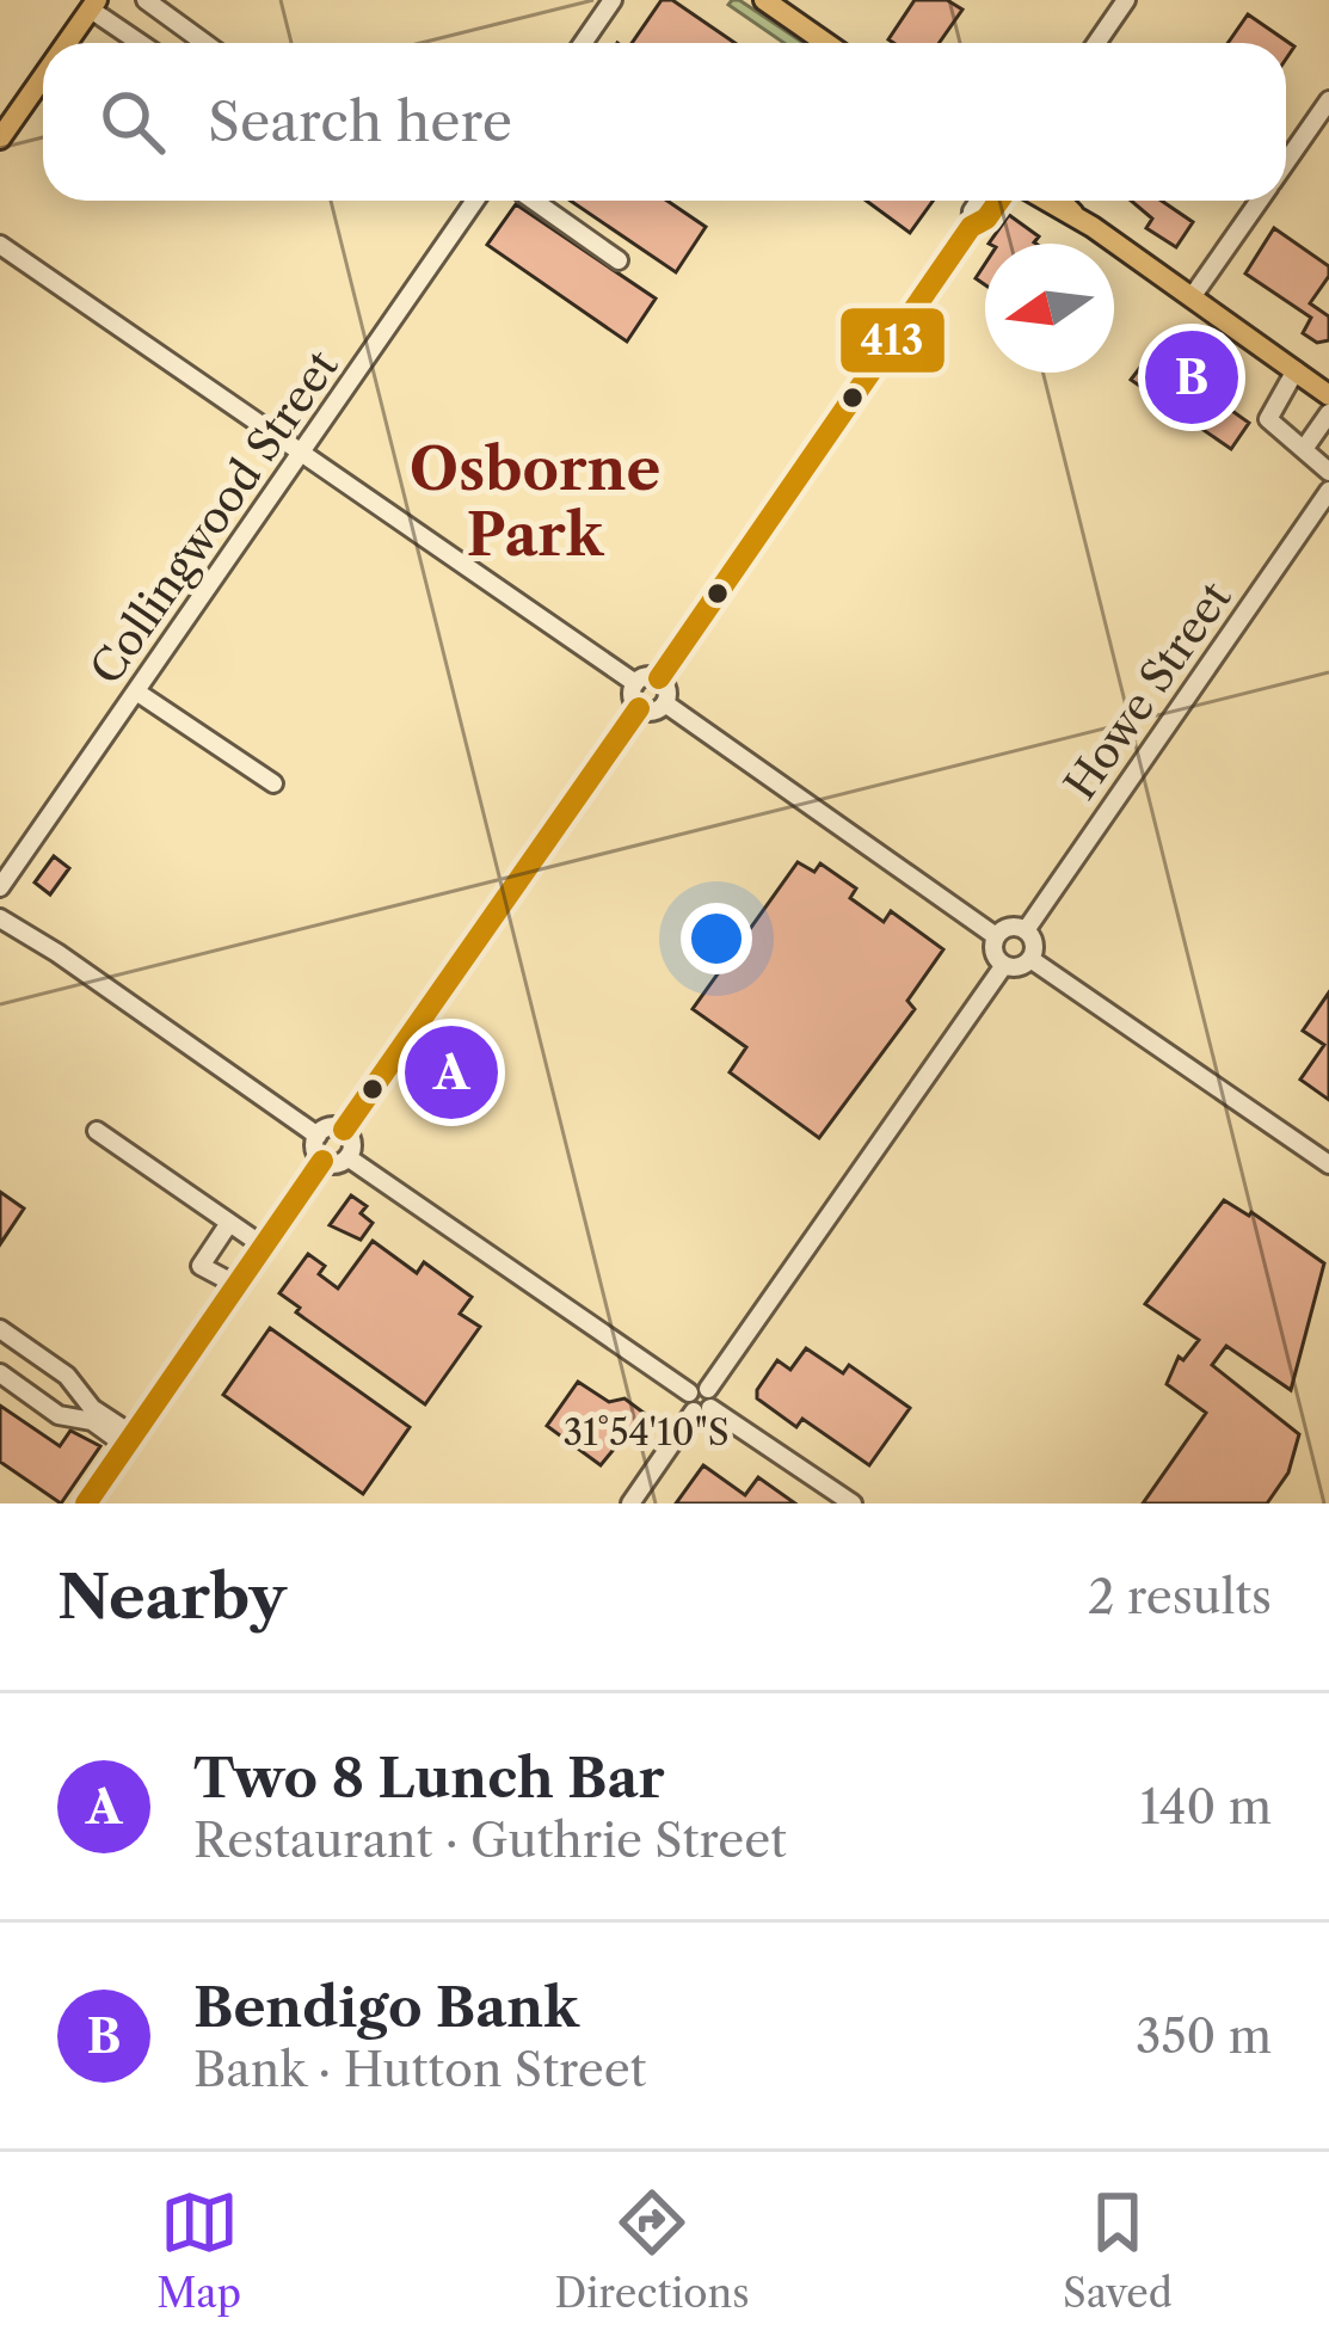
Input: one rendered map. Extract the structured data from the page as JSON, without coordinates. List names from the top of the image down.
{
  "streets": {
    "street": ["Collingwood Street", "Howe Street"]
  },
  "districts": ["Osborne Park"],
  "lines": ["transit line 413"],
  "north": "left",
  "page": {
    "search": "Search here",
    "pins": ["B", "A"],
    "heading": ["Nearby", "2 results"],
    "list": [
      {
        "mark": "A",
        "name": "Two 8 Lunch Bar",
        "note": "Restaurant · Guthrie Street",
        "value": "140 m"
      },
      {
        "mark": "B",
        "name": "Bendigo Bank",
        "note": "Bank · Hutton Street",
        "value": "350 m"
      }
    ],
    "nav": ["Map", "Directions", "Saved"]
  },
  "coordinates": ["31°54'10\"S"]
}
